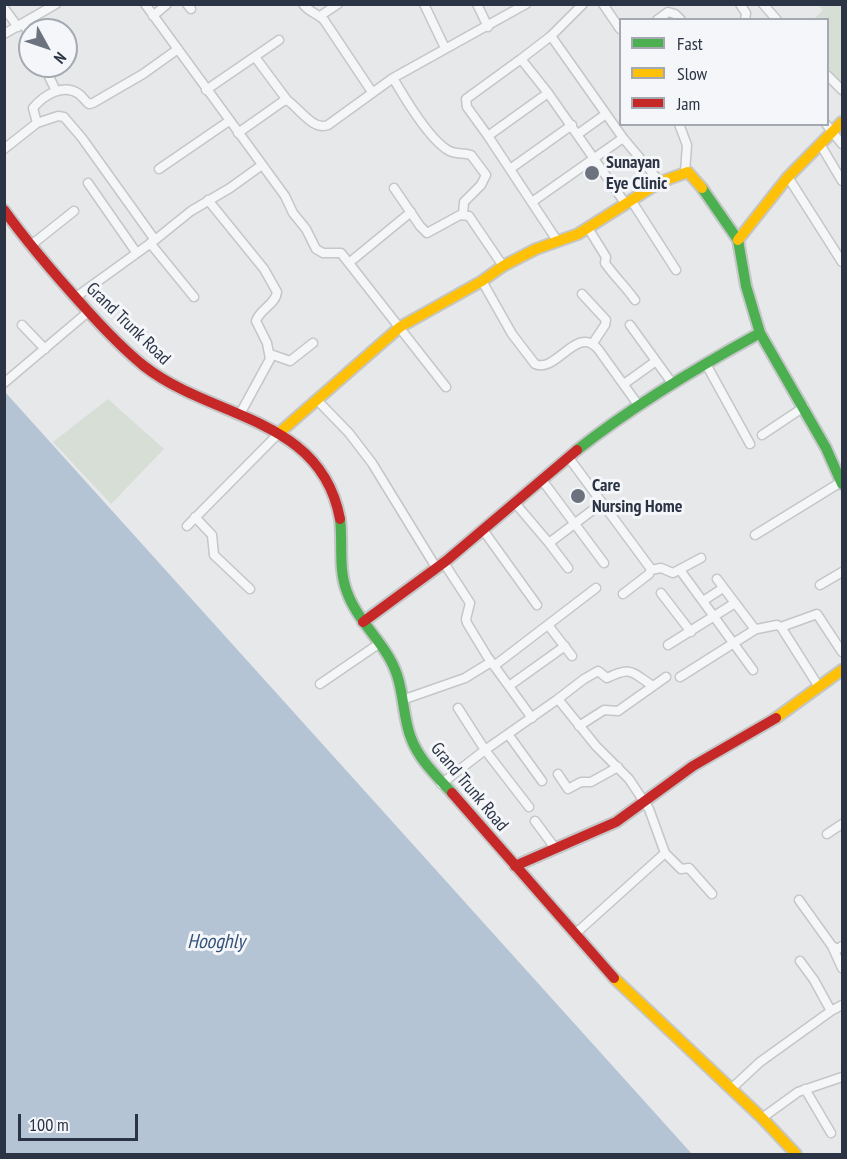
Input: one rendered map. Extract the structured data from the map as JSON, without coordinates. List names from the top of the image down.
{
  "streets": {
    "main road": ["Grand Trunk Road"]
  },
  "water": ["Hooghly"],
  "places": ["Sunayan Eye Clinic", "Care Nursing Home"],
  "legend": ["Fast", "Slow", "Jam"],
  "scale_bar": "100 m",
  "north": "bottom right"
}
